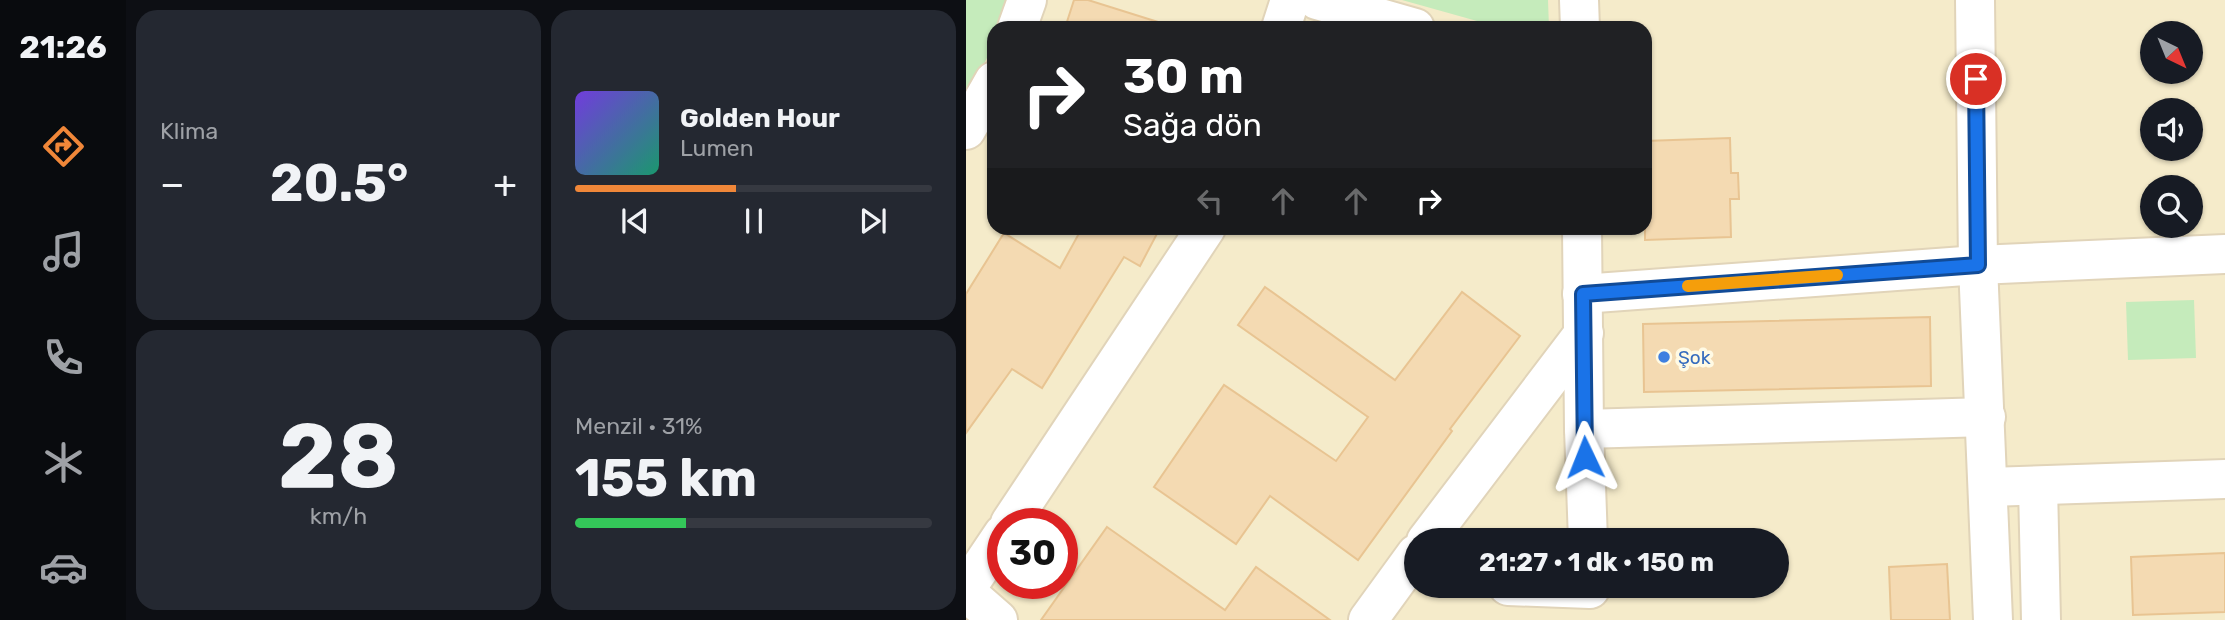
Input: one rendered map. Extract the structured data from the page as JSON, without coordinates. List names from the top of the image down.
{
  "places": ["Şok"],
  "north": "bottom right",
  "page": {
    "tabs": "21:26",
    "tile": [
      "Klima",
      ["28", "km/h"],
      ["Menzil · 31%", "155 km"]
    ],
    "turn": ["30 m", "Sağa dön"],
    "song": ["Golden Hour", "Lumen"],
    "heat": ["−", "20.5°", "+"],
    "limit": "30",
    "trip": "21:27 · 1 dk · 150 m"
  }
}
